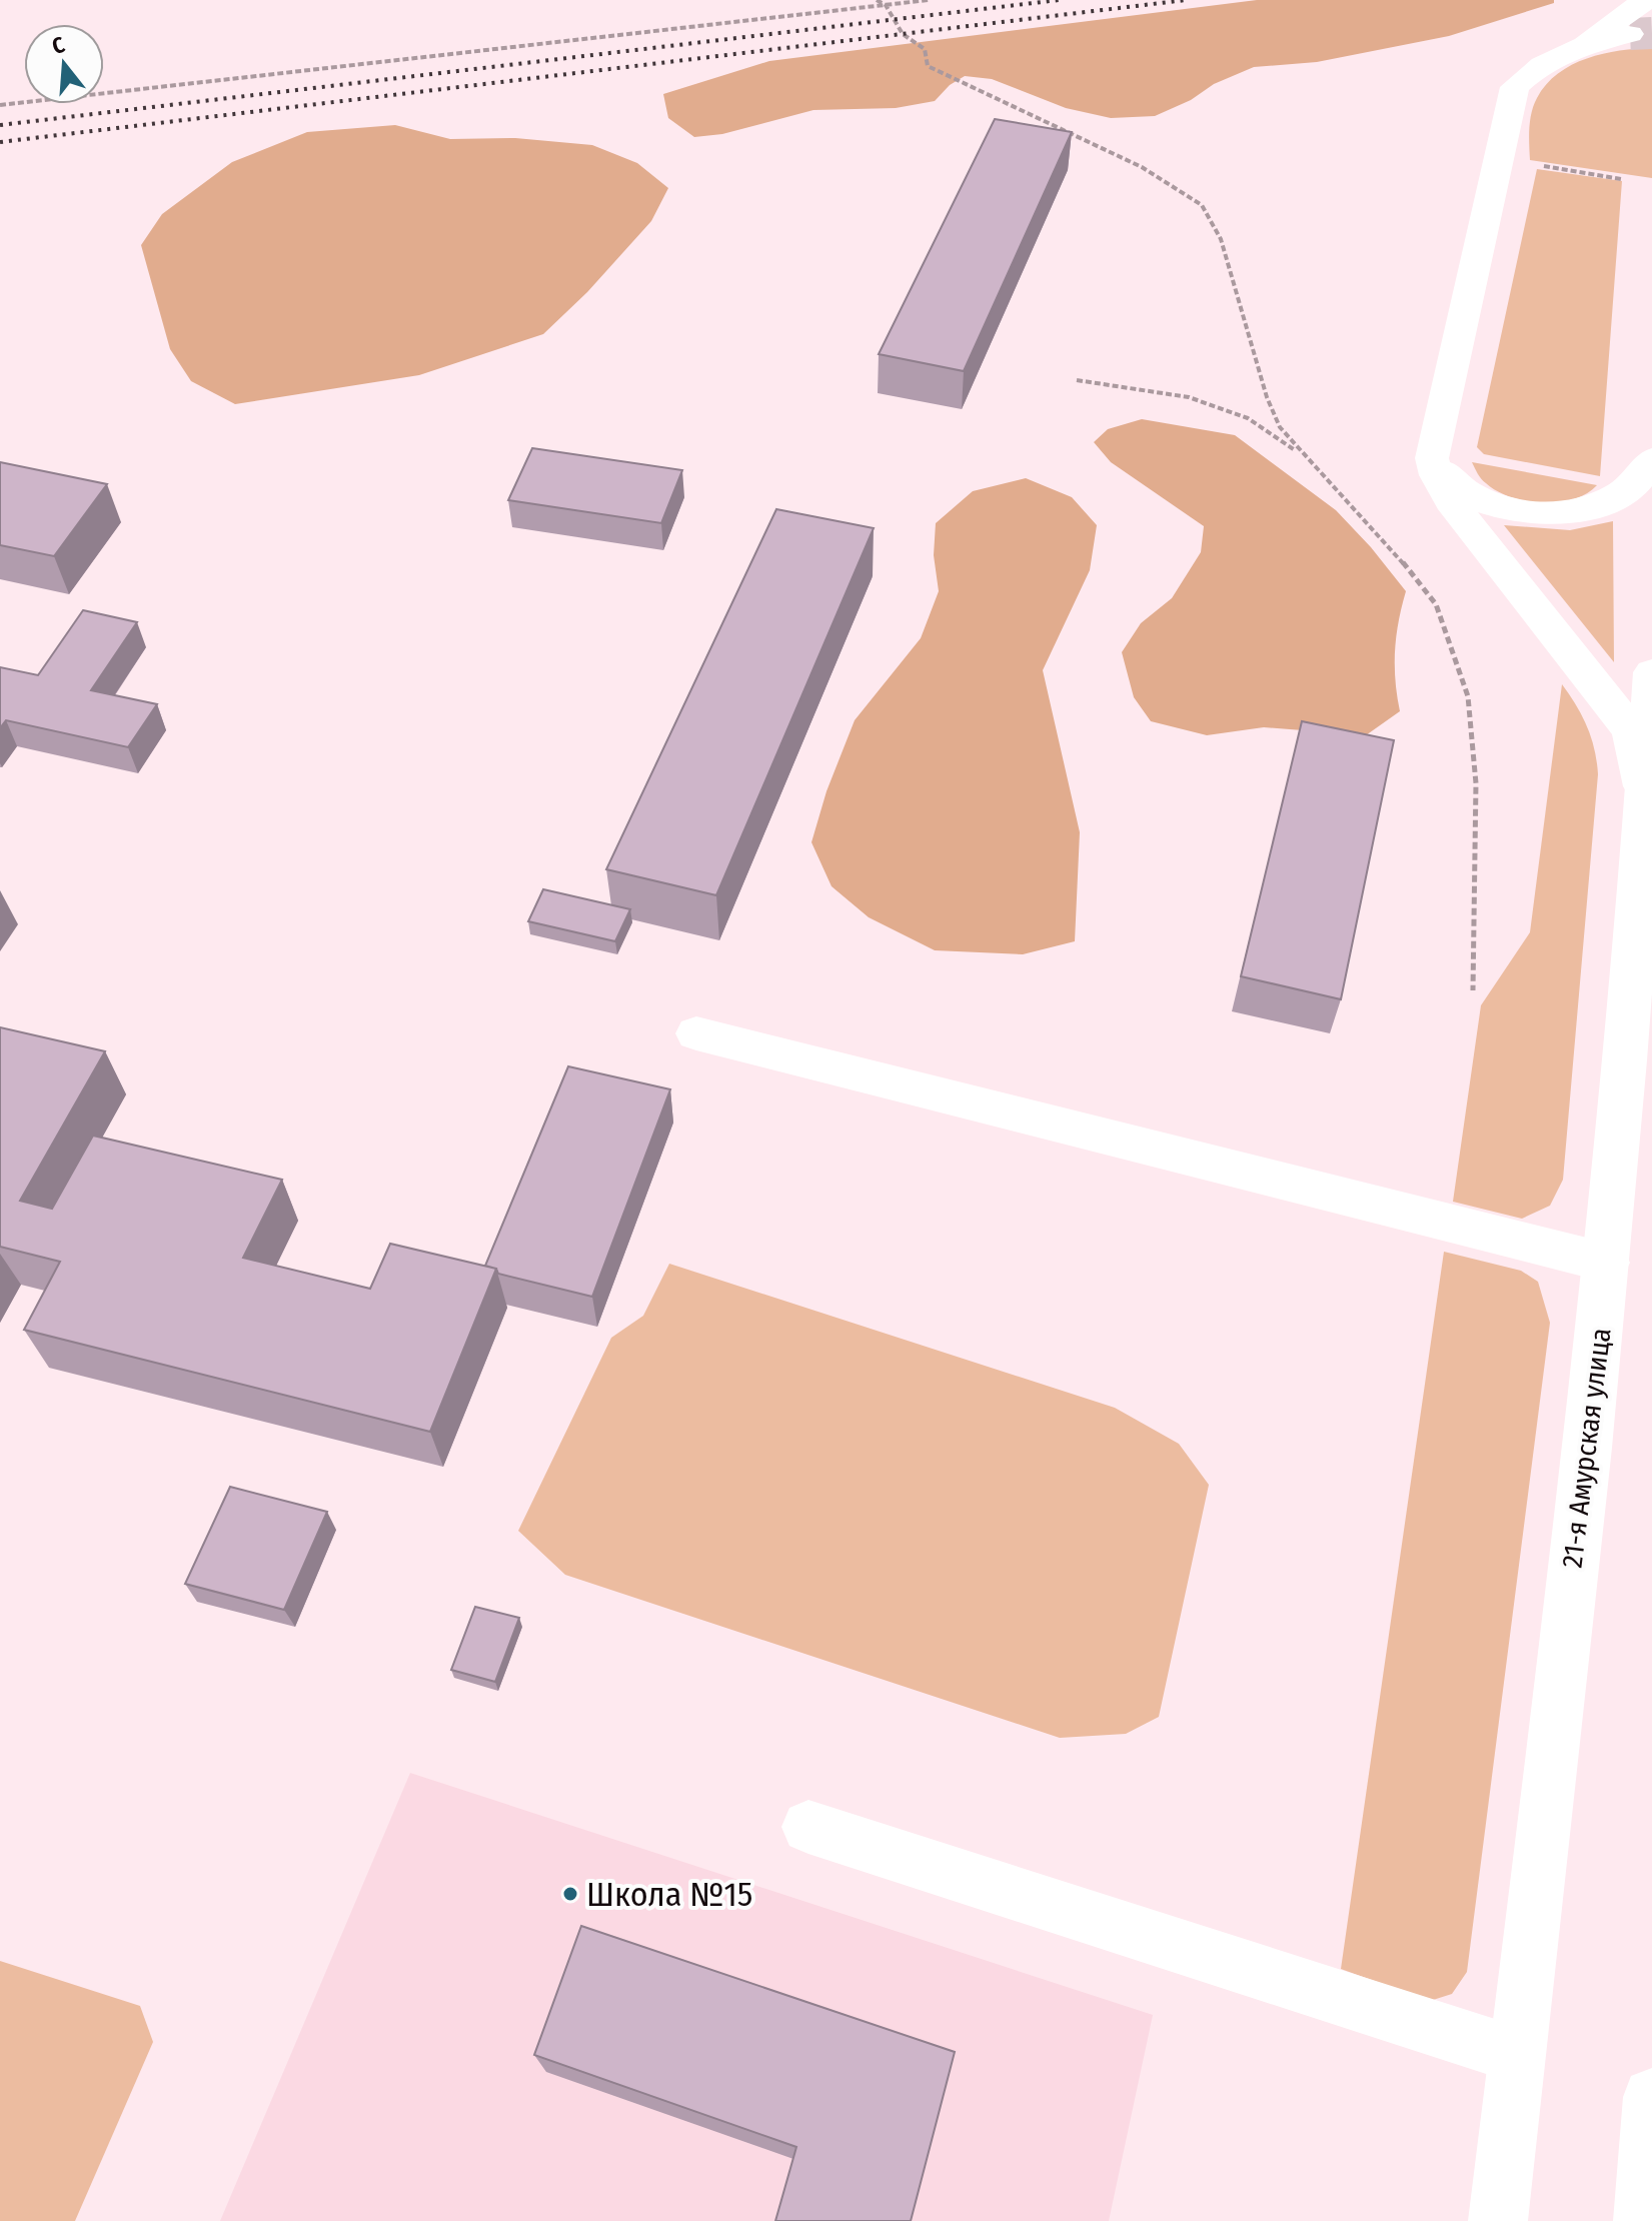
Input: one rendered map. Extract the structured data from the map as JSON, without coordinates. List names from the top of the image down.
{
  "streets": {
    "street": ["21-я Амурская улица"]
  },
  "places": ["Школа №15"],
  "north": "top"
}
